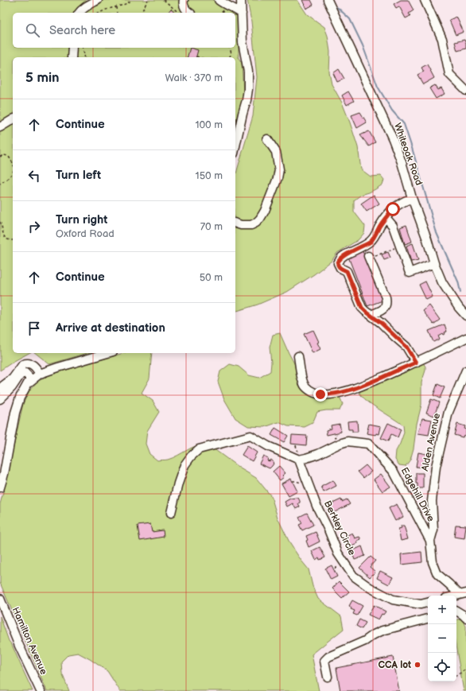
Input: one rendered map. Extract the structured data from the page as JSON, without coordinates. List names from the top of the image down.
{
  "streets": {
    "street": [
      "Whiteoak Road",
      "Alden Avenue",
      "Edgehill Drive",
      "Berkley Circle",
      "Hamilton Avenue"
    ]
  },
  "crossings": [
    ["Alden Avenue", "Edgehill Drive"],
    ["Edgehill Drive", "Berkley Circle"]
  ],
  "places": ["CCA lot"],
  "page": {
    "search": "Search here",
    "heading": ["5 min", "Walk · 370 m"],
    "list": [
      ["Continue", "100 m"],
      ["Turn left", "150 m"],
      ["Turn right", "Oxford Road", "70 m"],
      ["Continue", "50 m"],
      "Arrive at destination"
    ],
    "map_buttons": ["+", "−"]
  }
}
